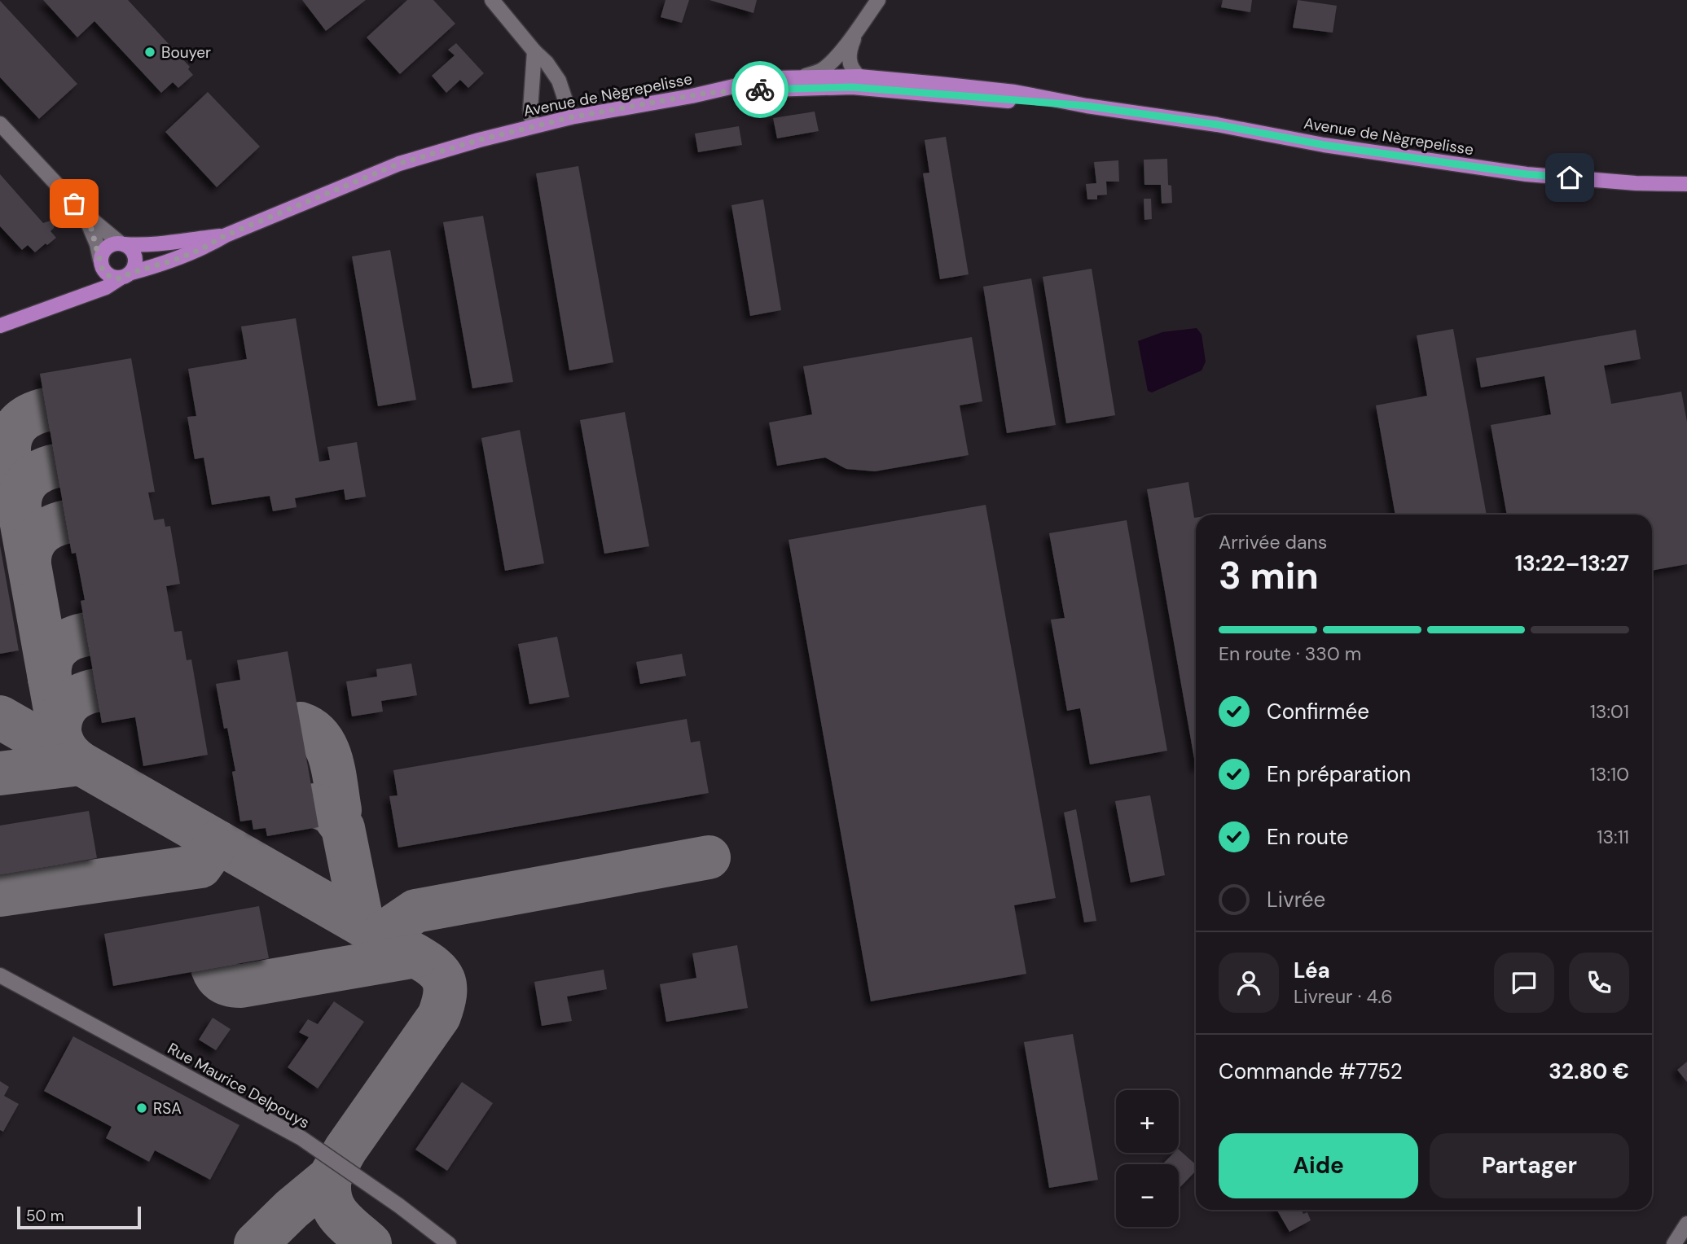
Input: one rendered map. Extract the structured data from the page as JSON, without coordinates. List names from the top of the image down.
{
  "streets": {
    "main road": ["Avenue de Nègrepelisse"],
    "street": ["Rue Maurice Delpouys"]
  },
  "places": ["Bouyer", "RSA"],
  "scale_bar": "50 m",
  "page": {
    "heading": ["3 min", "Arrivée dans", "13:22–13:27"],
    "panel": [
      "Léa",
      "Livreur · 4.6",
      "Commande #7752",
      "32.80 €"
    ],
    "bar": "En route · 330 m",
    "list": [
      ["Confirmée", "13:01"],
      ["En préparation", "13:10"],
      ["En route", "13:11"],
      "Livrée"
    ],
    "map_buttons": ["+", "−"],
    "buttons": ["Aide", "Partager"],
    "scale": "50 m"
  }
}
